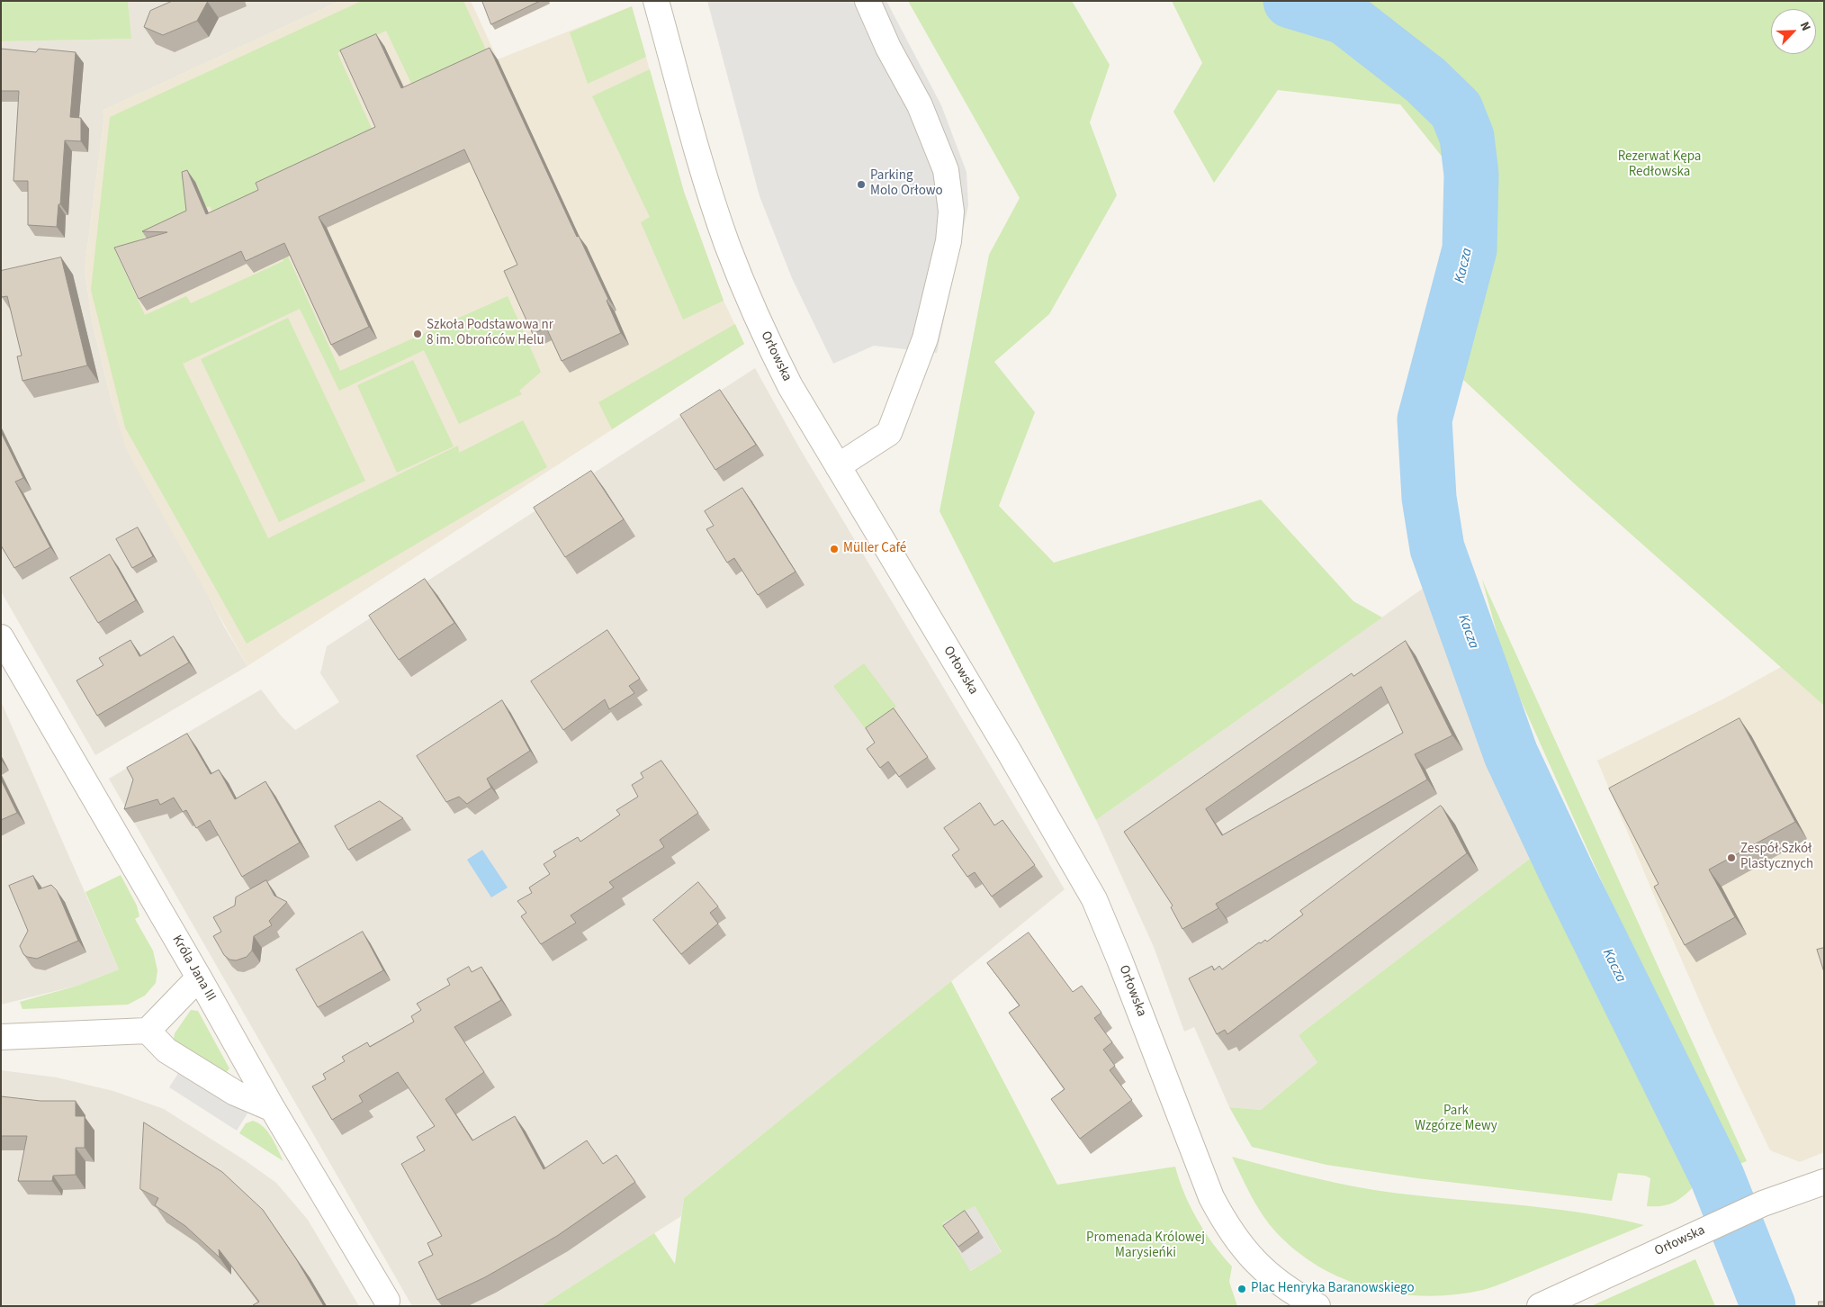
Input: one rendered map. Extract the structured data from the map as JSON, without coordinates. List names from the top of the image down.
{
  "streets": {
    "street": ["Orłowska", "Króla Jana III"]
  },
  "water": ["Kacza"],
  "parks": ["Rezerwat Kępa Redłowska", "Park Wzgórze Mewy", "Promenada Królowej Marysieńki"],
  "places": [
    "Parking Molo Orłowo",
    "Szkoła Podstawowa nr 8 im. Obrońców Helu",
    "Müller Café",
    "Zespół Szkół Plastycznych",
    "Plac Henryka Baranowskiego"
  ],
  "north": "top right"
}
